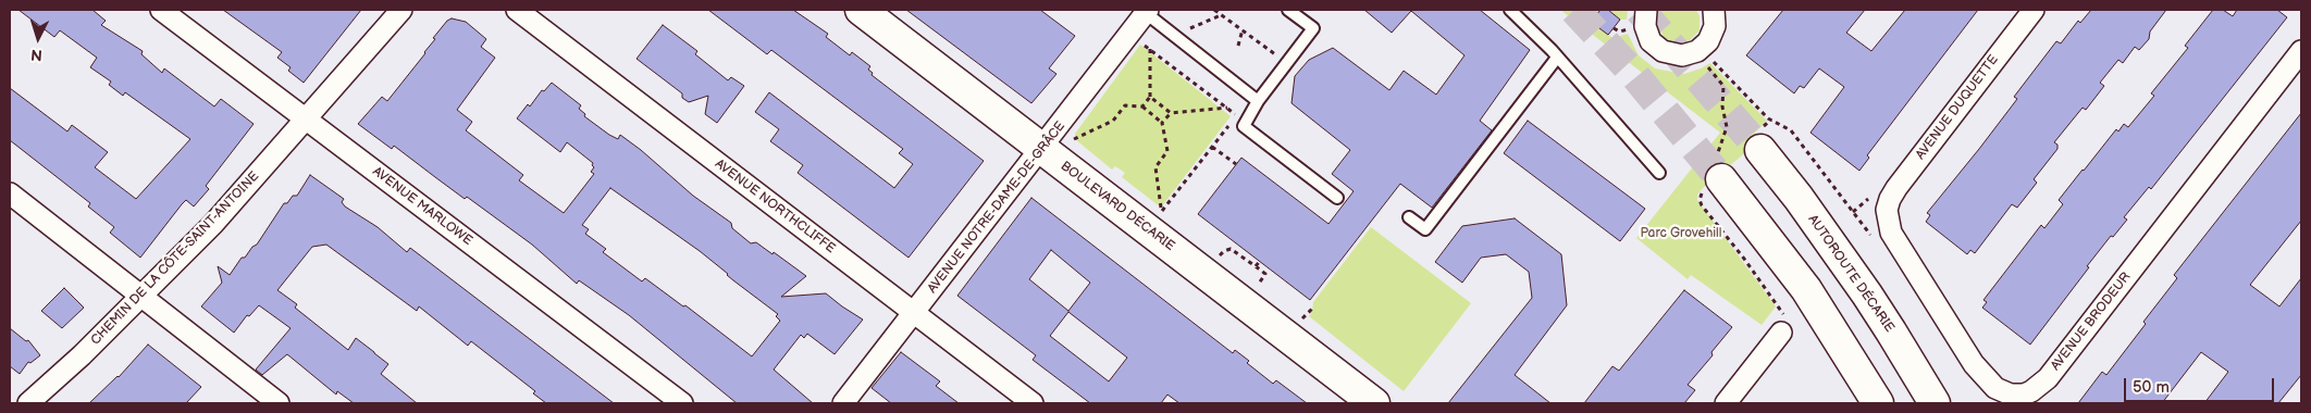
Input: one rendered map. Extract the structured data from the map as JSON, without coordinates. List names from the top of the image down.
{
  "streets": {
    "main road": ["BOULEVARD DÉCARIE", "AUTOROUTE DÉCARIE"],
    "street": [
      "AVENUE DUQUETTE",
      "AVENUE MARLOWE",
      "AVENUE NORTHCLIFFE",
      "AVENUE NOTRE-DAME-DE-GRÂCE",
      "CHEMIN DE LA CÔTE-SAINT-ANTOINE",
      "AVENUE BRODEUR"
    ]
  },
  "crossings": [
    ["AVENUE DUQUETTE", "AVENUE BRODEUR"],
    ["AVENUE MARLOWE", "CHEMIN DE LA CÔTE-SAINT-ANTOINE"],
    ["AVENUE NORTHCLIFFE", "AVENUE NOTRE-DAME-DE-GRÂCE"],
    ["BOULEVARD DÉCARIE", "AVENUE NOTRE-DAME-DE-GRÂCE"]
  ],
  "parks": ["Parc Grovehill"],
  "scale_bar": "50 m",
  "north": "bottom"
}
